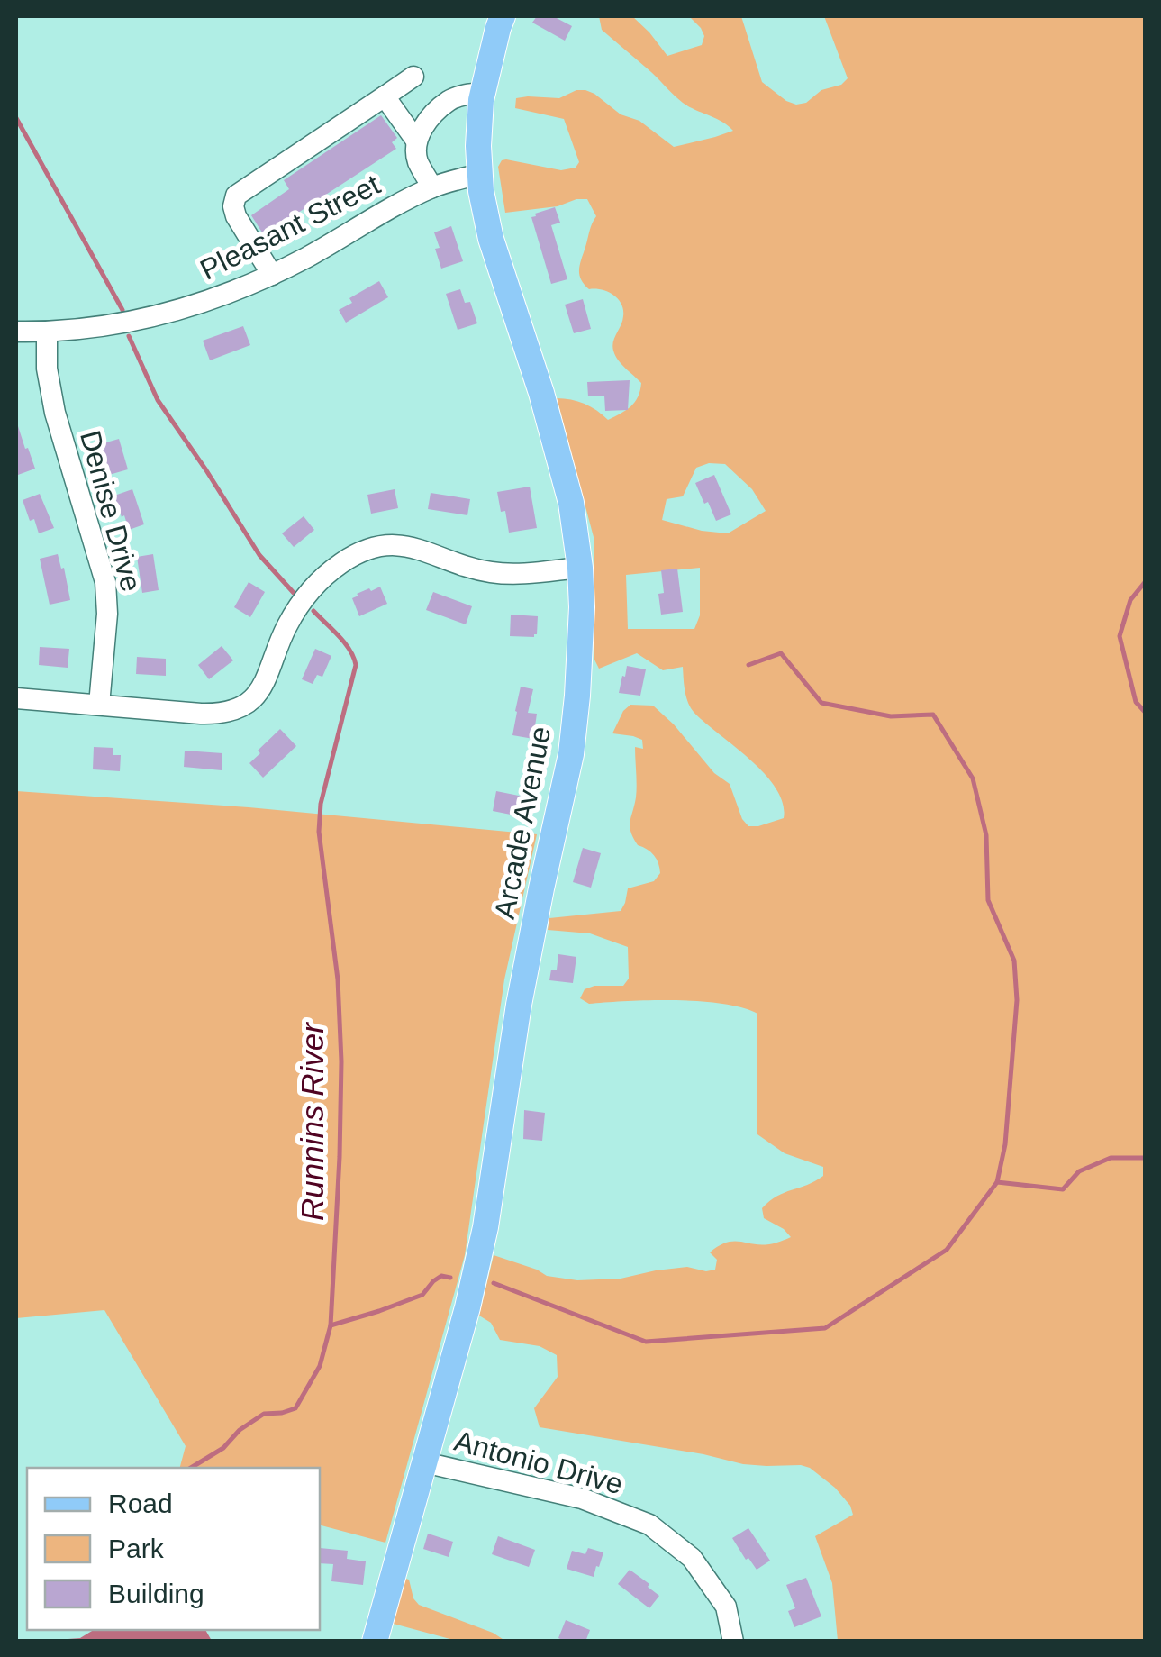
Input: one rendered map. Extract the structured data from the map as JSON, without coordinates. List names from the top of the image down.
{
  "streets": {
    "main road": ["Arcade Avenue"],
    "street": ["Pleasant Street", "Denise Drive", "Antonio Drive"]
  },
  "crossings": [
    ["Pleasant Street", "Denise Drive"],
    ["Pleasant Street", "Arcade Avenue"],
    ["Arcade Avenue", "Antonio Drive"]
  ],
  "water": ["Runnins River"],
  "legend": ["Road", "Park", "Building"]
}
